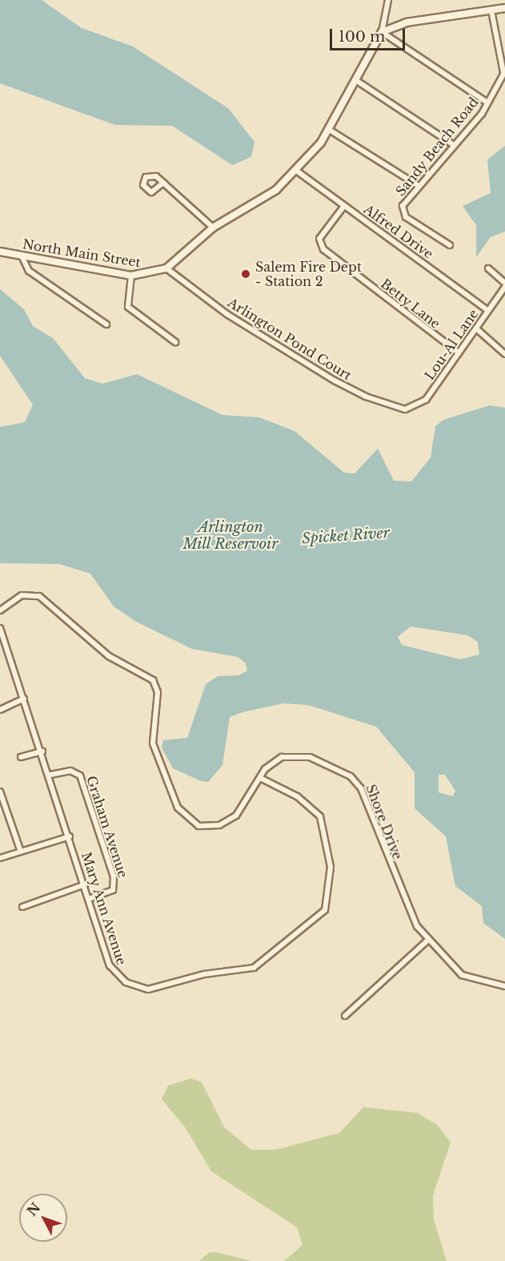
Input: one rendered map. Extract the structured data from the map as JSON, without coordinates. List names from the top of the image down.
{
  "streets": {
    "street": [
      "Sandy Beach Road",
      "Alfred Drive",
      "North Main Street",
      "Betty Lane",
      "Arlington Pond Court",
      "Lou-Al Lane",
      "Shore Drive",
      "Graham Avenue",
      "Mary Ann Avenue"
    ]
  },
  "crossings": [
    ["Alfred Drive", "North Main Street"],
    ["Alfred Drive", "Betty Lane"],
    ["Alfred Drive", "Lou-Al Lane"],
    ["North Main Street", "Arlington Pond Court"],
    ["Betty Lane", "Lou-Al Lane"],
    ["Arlington Pond Court", "Lou-Al Lane"],
    ["Shore Drive", "Mary Ann Avenue"],
    ["Graham Avenue", "Mary Ann Avenue"]
  ],
  "water": ["Arlington Mill Reservoir", "Spicket River"],
  "places": ["Salem Fire Dept - Station 2"],
  "scale_bar": "100 m",
  "north": "top left"
}
